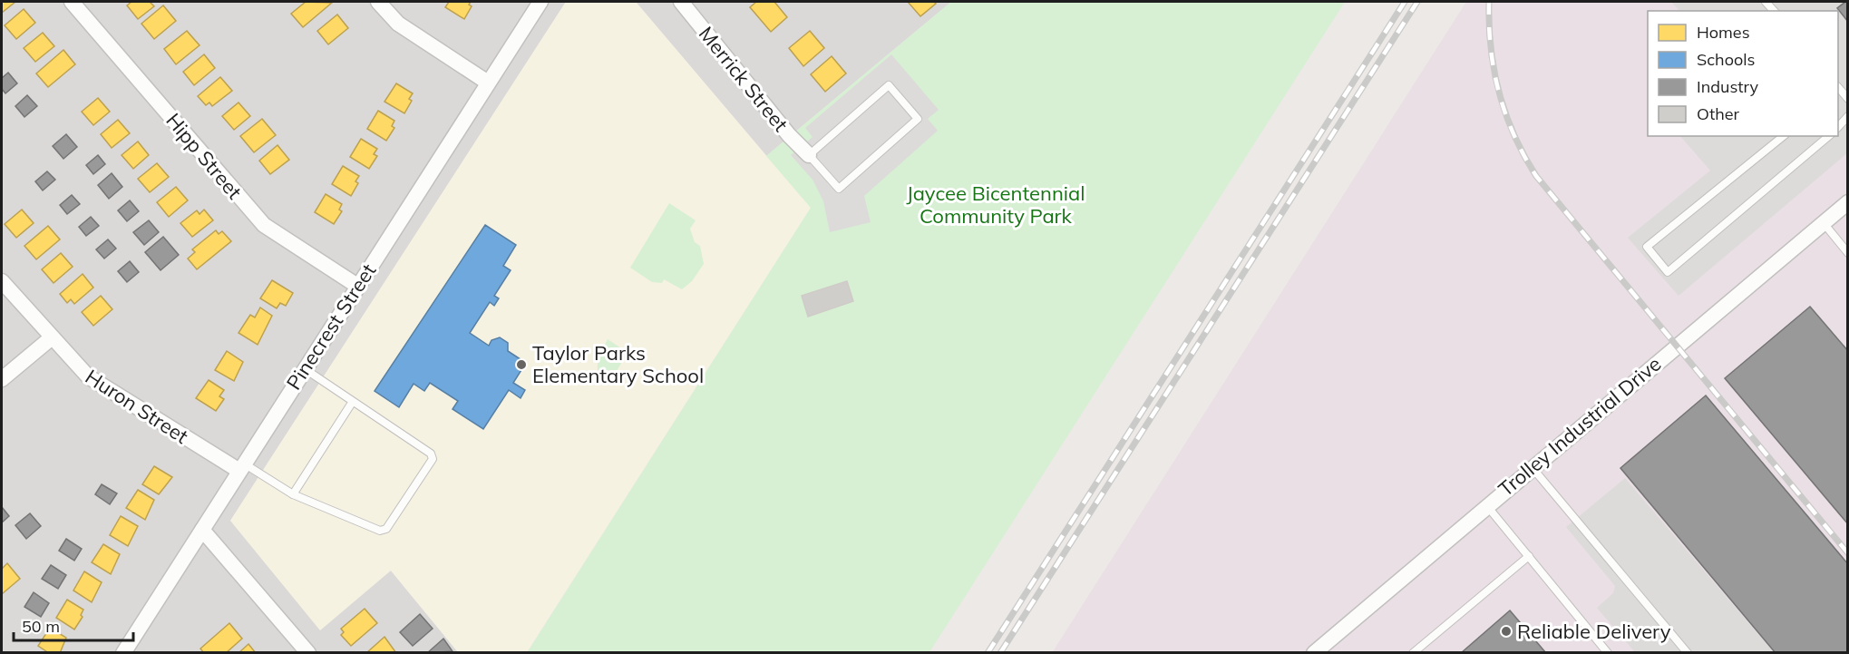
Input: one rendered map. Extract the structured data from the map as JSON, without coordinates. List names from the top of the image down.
{
  "streets": {
    "street": [
      "Merrick Street",
      "Hipp Street",
      "Pinecrest Street",
      "Huron Street",
      "Trolley Industrial Drive"
    ]
  },
  "crossings": [
    ["Hipp Street", "Pinecrest Street"],
    ["Pinecrest Street", "Huron Street"]
  ],
  "parks": ["Jaycee Bicentennial Community Park"],
  "places": ["Taylor Parks Elementary School", "Reliable Delivery"],
  "legend": [
    "Homes",
    "Schools",
    "Industry",
    "Other"
  ],
  "scale_bar": "50 m"
}
